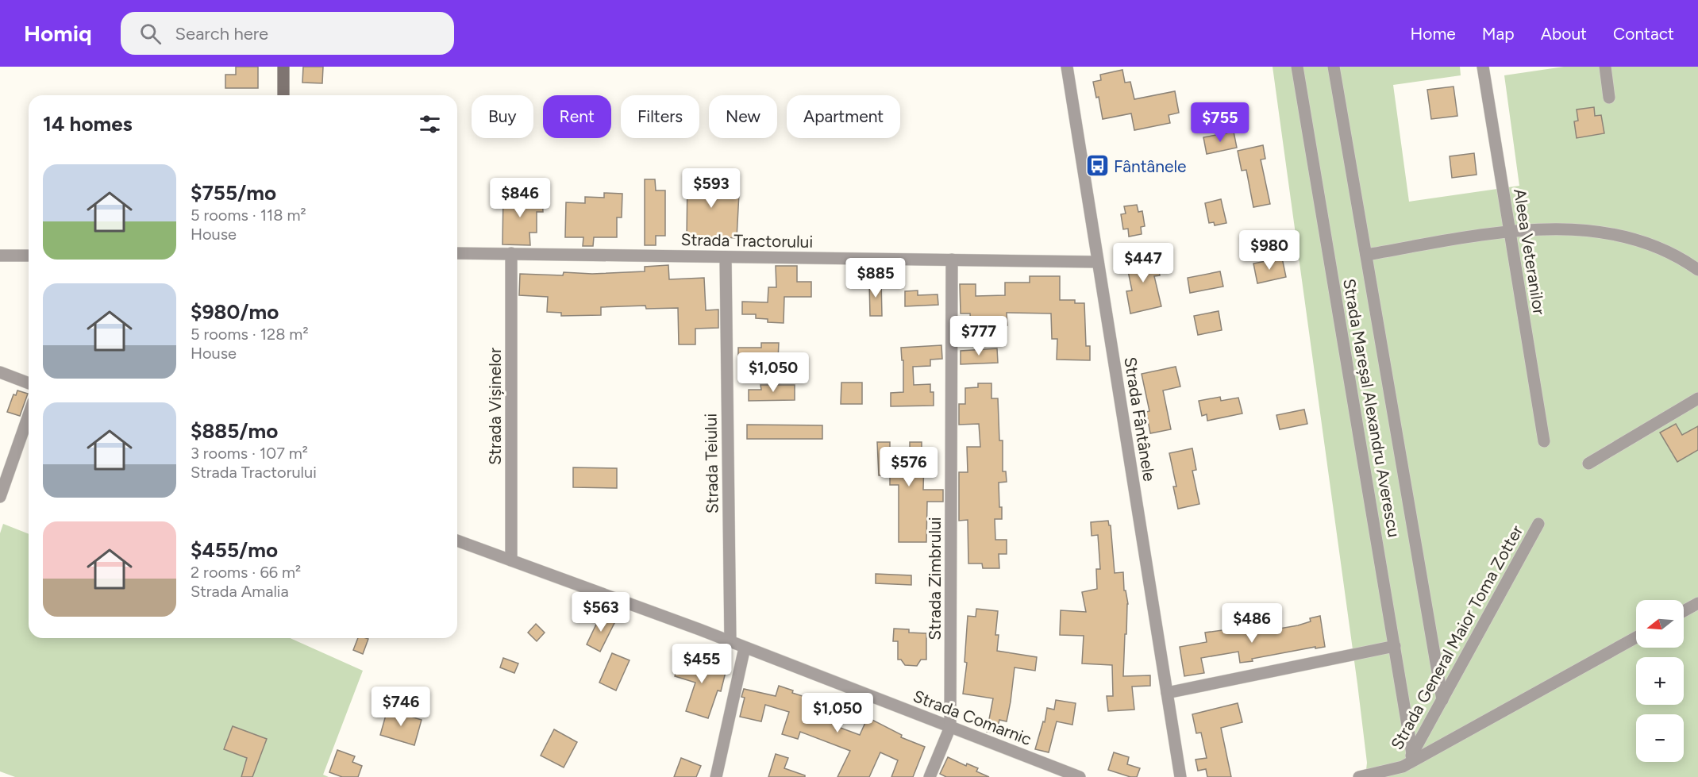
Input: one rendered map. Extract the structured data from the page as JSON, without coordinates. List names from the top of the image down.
{
  "streets": {
    "street": [
      "Strada Tractorului",
      "Aleea Veteranilor",
      "Strada Vișinelor",
      "Strada Mareșal Alexandru Averescu",
      "Strada Fântânele",
      "Strada Teiului",
      "Strada Zimbrului",
      "Strada General Maior Toma Zotter",
      "Strada Comarnic"
    ]
  },
  "crossings": [
    ["Strada Tractorului", "Strada Vișinelor"],
    ["Strada Tractorului", "Strada Fântânele"],
    ["Strada Tractorului", "Strada Teiului"],
    ["Strada Tractorului", "Strada Zimbrului"],
    ["Strada Vișinelor", "Strada Comarnic"],
    ["Strada Mareșal Alexandru Averescu", "Strada General Maior Toma Zotter"],
    ["Strada Teiului", "Strada Comarnic"],
    ["Strada Zimbrului", "Strada Comarnic"]
  ],
  "places": {
    "bus stop": ["Fântânele"]
  },
  "north": "left",
  "page": {
    "header": "Homiq",
    "search": "Search here",
    "nav": [
      "Home",
      "Map",
      "About",
      "Contact"
    ],
    "chip": [
      "Buy",
      "Rent",
      "Filters",
      "New",
      "Apartment"
    ],
    "heading": "14 homes",
    "price": [
      "$755",
      "$593",
      "$846",
      "$980",
      "$447",
      "$885",
      "$777",
      "$1,050",
      "$576",
      "$563",
      "$486",
      "$455",
      "$746",
      "$1,050"
    ],
    "list": [
      {
        "name": "$755/mo",
        "note": "5 rooms · 118 m² · House"
      },
      {
        "name": "$980/mo",
        "note": "5 rooms · 128 m² · House"
      },
      {
        "name": "$885/mo",
        "note": "3 rooms · 107 m² · Strada Tractorului"
      },
      {
        "name": "$455/mo",
        "note": "2 rooms · 66 m² · Strada Amalia"
      }
    ],
    "map_buttons": ["+", "−"]
  }
}
